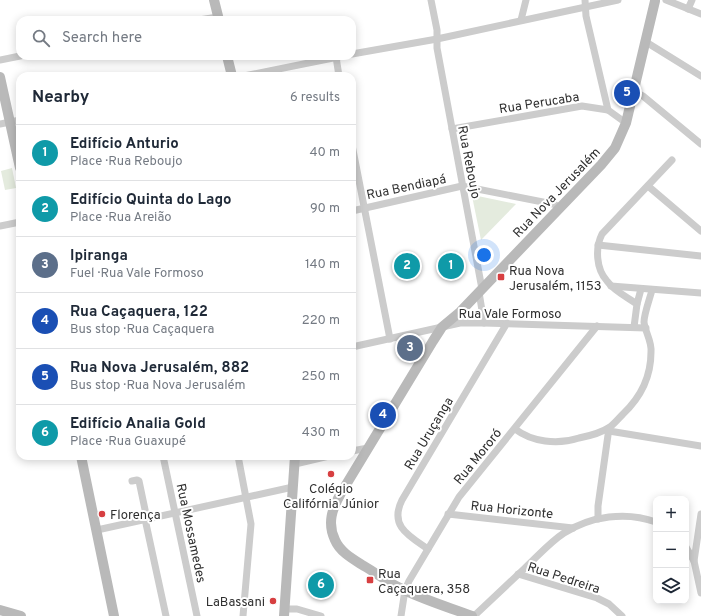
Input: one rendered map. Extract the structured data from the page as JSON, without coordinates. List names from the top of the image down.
{
  "streets": {
    "street": [
      "Rua Perucaba",
      "Rua Reboujo",
      "Rua Bendiapá",
      "Rua Nova Jerusalém",
      "Rua Vale Formoso",
      "Rua Uruçanga",
      "Rua Mororó",
      "Rua Horizonte",
      "Rua Mossamedes",
      "Rua Pedreira"
    ]
  },
  "crossings": [
    ["Rua Perucaba", "Rua Reboujo"],
    ["Rua Perucaba", "Rua Nova Jerusalém"],
    ["Rua Reboujo", "Rua Bendiapá"],
    ["Rua Reboujo", "Rua Nova Jerusalém"],
    ["Rua Reboujo", "Rua Vale Formoso"],
    ["Rua Bendiapá", "Rua Nova Jerusalém"],
    ["Rua Nova Jerusalém", "Rua Vale Formoso"],
    ["Rua Nova Jerusalém", "Rua Mororó"],
    ["Rua Vale Formoso", "Rua Uruçanga"],
    ["Rua Vale Formoso", "Rua Mororó"],
    ["Rua Uruçanga", "Rua Mororó"],
    ["Rua Mororó", "Rua Horizonte"]
  ],
  "places": {
    "transit": ["Rua Nova Jerusalém, 1153", "Rua Caçaquera, 358"],
    "other": ["Colégio Califórnia Júnior", "Florença", "LaBassani"]
  },
  "page": {
    "search": "Search here",
    "heading": ["Nearby", "6 results"],
    "pins": [
      "5",
      "1",
      "2",
      "3",
      "4",
      "6"
    ],
    "list": [
      {
        "mark": "1",
        "name": "Edifício Anturio",
        "note": "Place · Rua Reboujo",
        "value": "40 m"
      },
      {
        "mark": "2",
        "name": "Edifício Quinta do Lago",
        "note": "Place · Rua Areião",
        "value": "90 m"
      },
      {
        "mark": "3",
        "name": "Ipiranga",
        "note": "Fuel · Rua Vale Formoso",
        "value": "140 m"
      },
      {
        "mark": "4",
        "name": "Rua Caçaquera, 122",
        "note": "Bus stop · Rua Caçaquera",
        "value": "220 m"
      },
      {
        "mark": "5",
        "name": "Rua Nova Jerusalém, 882",
        "note": "Bus stop · Rua Nova Jerusalém",
        "value": "250 m"
      },
      {
        "mark": "6",
        "name": "Edifício Analia Gold",
        "note": "Place · Rua Guaxupé",
        "value": "430 m"
      }
    ],
    "map_buttons": ["+", "−"]
  }
}
